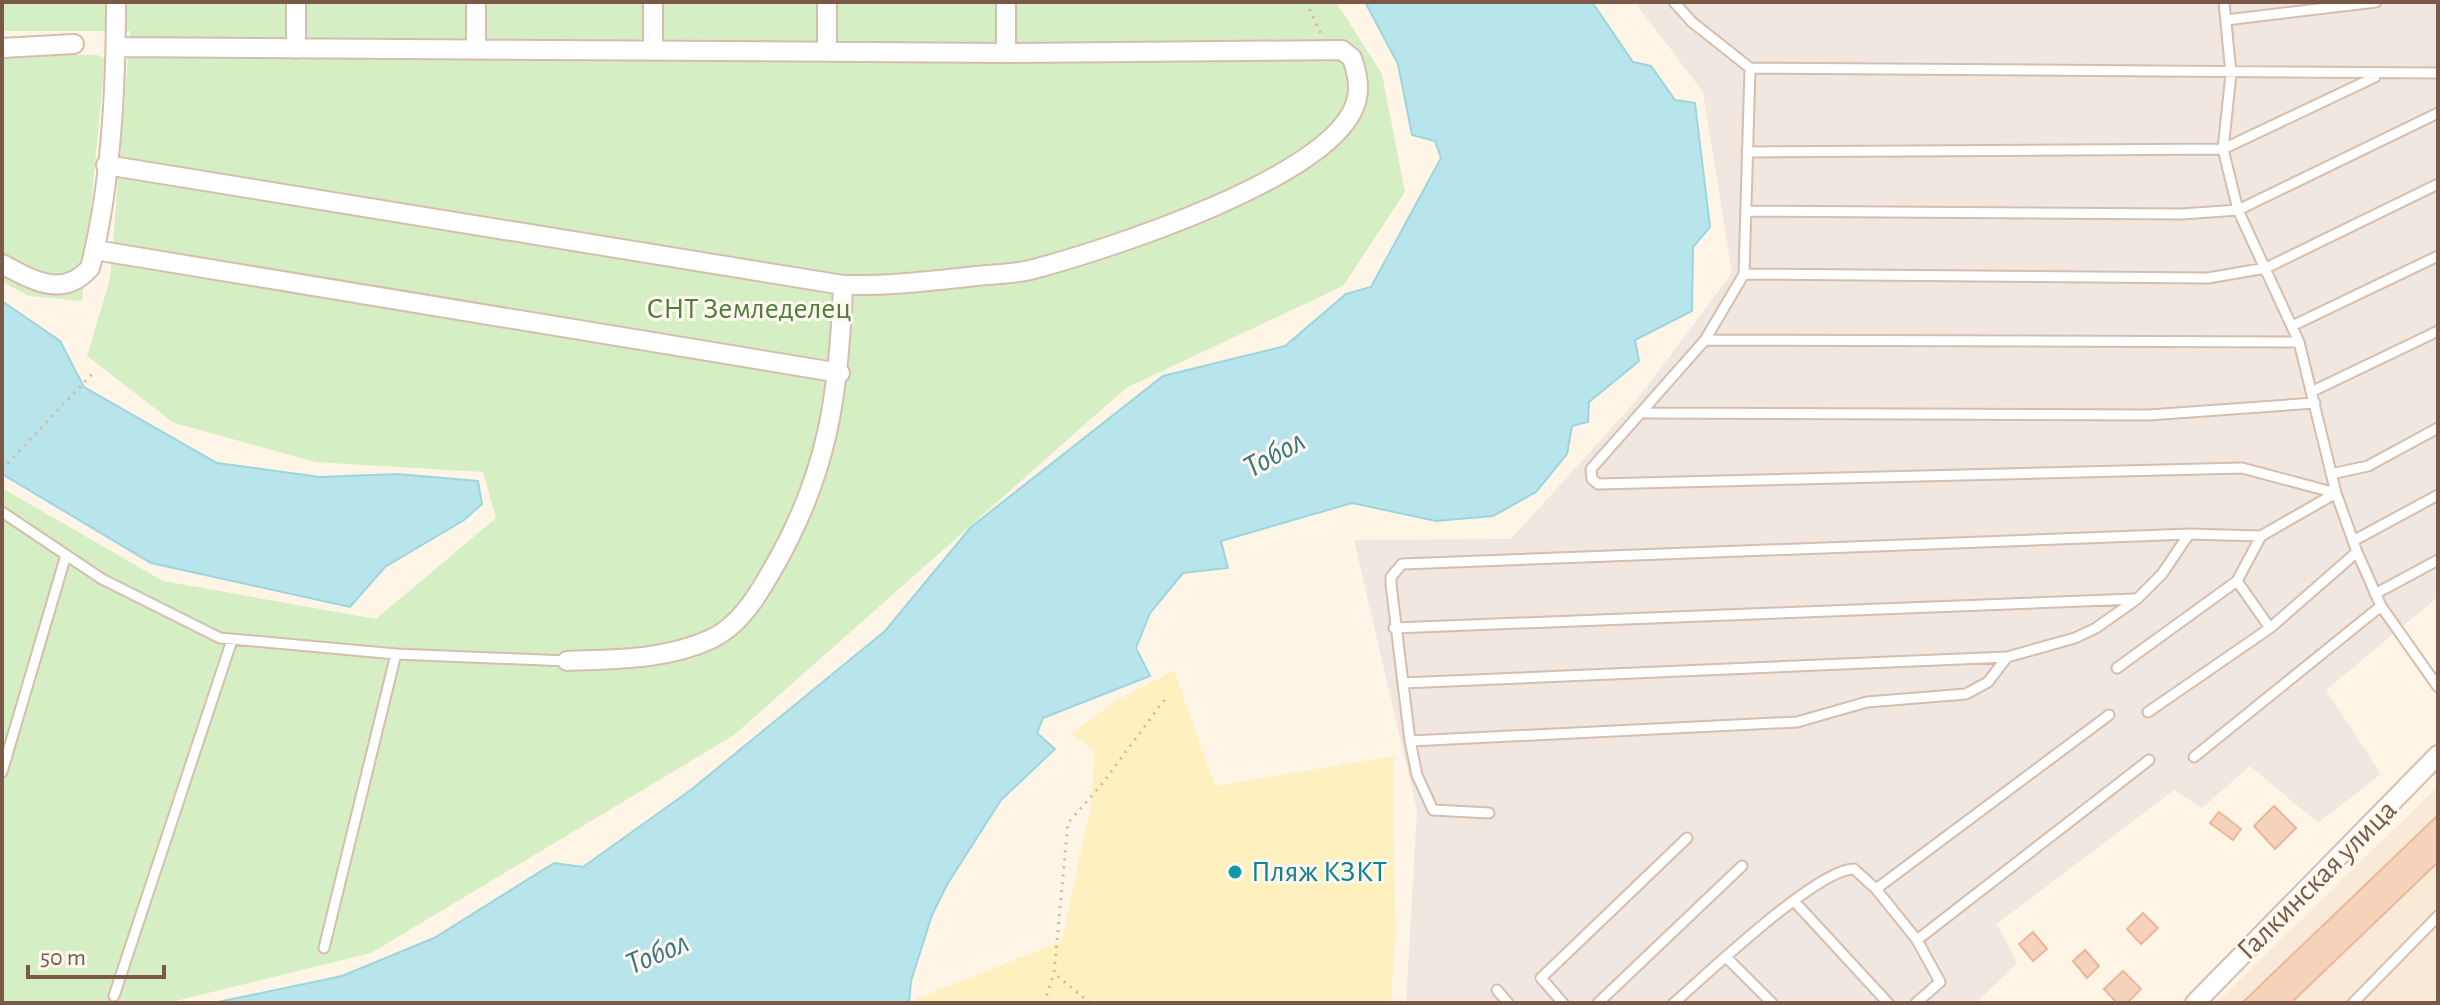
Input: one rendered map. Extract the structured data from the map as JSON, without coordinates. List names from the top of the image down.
{
  "streets": {
    "street": ["Галкинская улица"]
  },
  "water": ["Тобол"],
  "parks": ["СНТ Земледелец"],
  "places": ["Пляж КЗКТ"],
  "scale_bar": "50 m"
}
